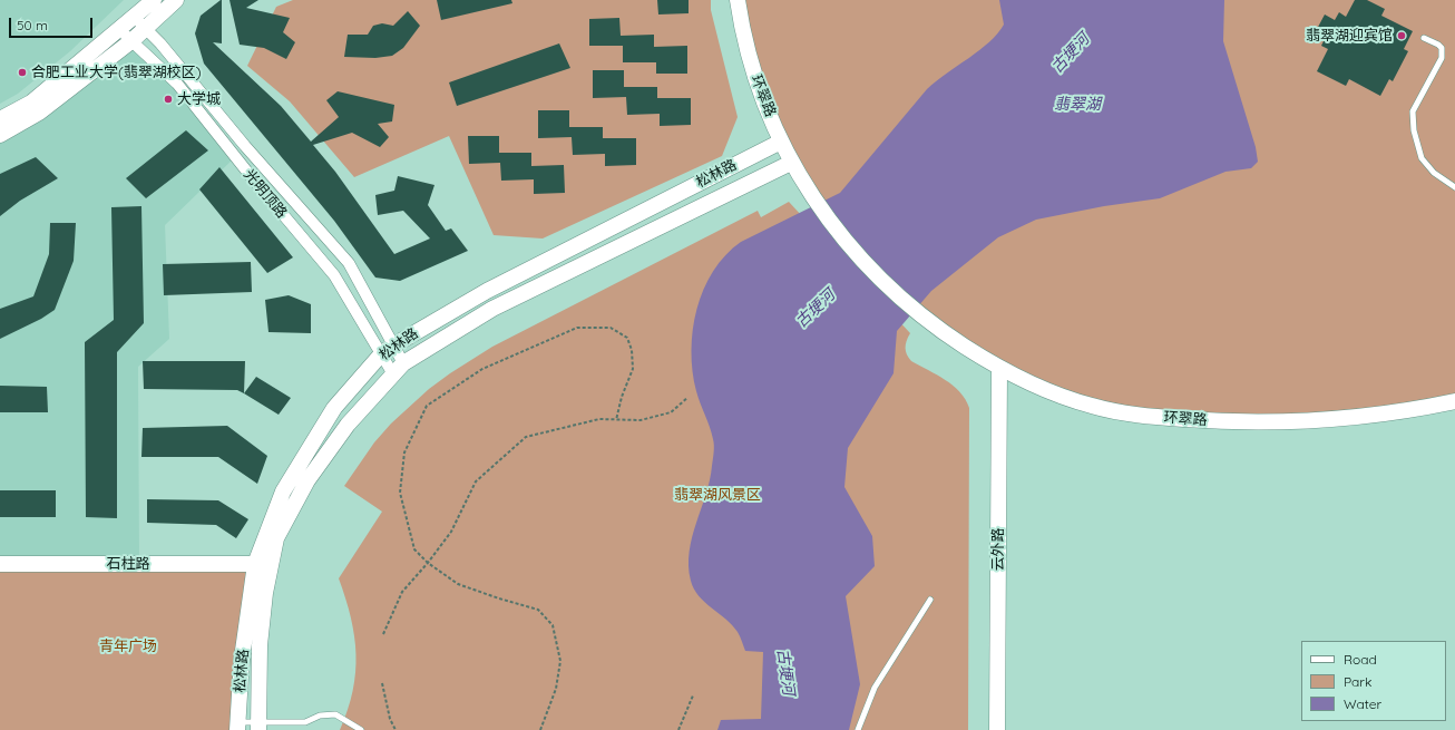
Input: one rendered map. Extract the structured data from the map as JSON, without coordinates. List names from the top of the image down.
{
  "streets": {
    "street": [
      "环翠路",
      "松林路",
      "光明顶路",
      "云外路",
      "石柱路"
    ]
  },
  "crossings": [
    ["环翠路", "松林路"],
    ["环翠路", "云外路"],
    ["松林路", "光明顶路"],
    ["松林路", "石柱路"]
  ],
  "water": ["古埂河", "翡翠湖"],
  "parks": ["翡翠湖风景区", "青年广场"],
  "places": ["翡翠湖迎宾馆", "合肥工业大学(翡翠湖校区)", "大学城"],
  "legend": ["Road", "Park", "Water"],
  "scale_bar": "50 m"
}
